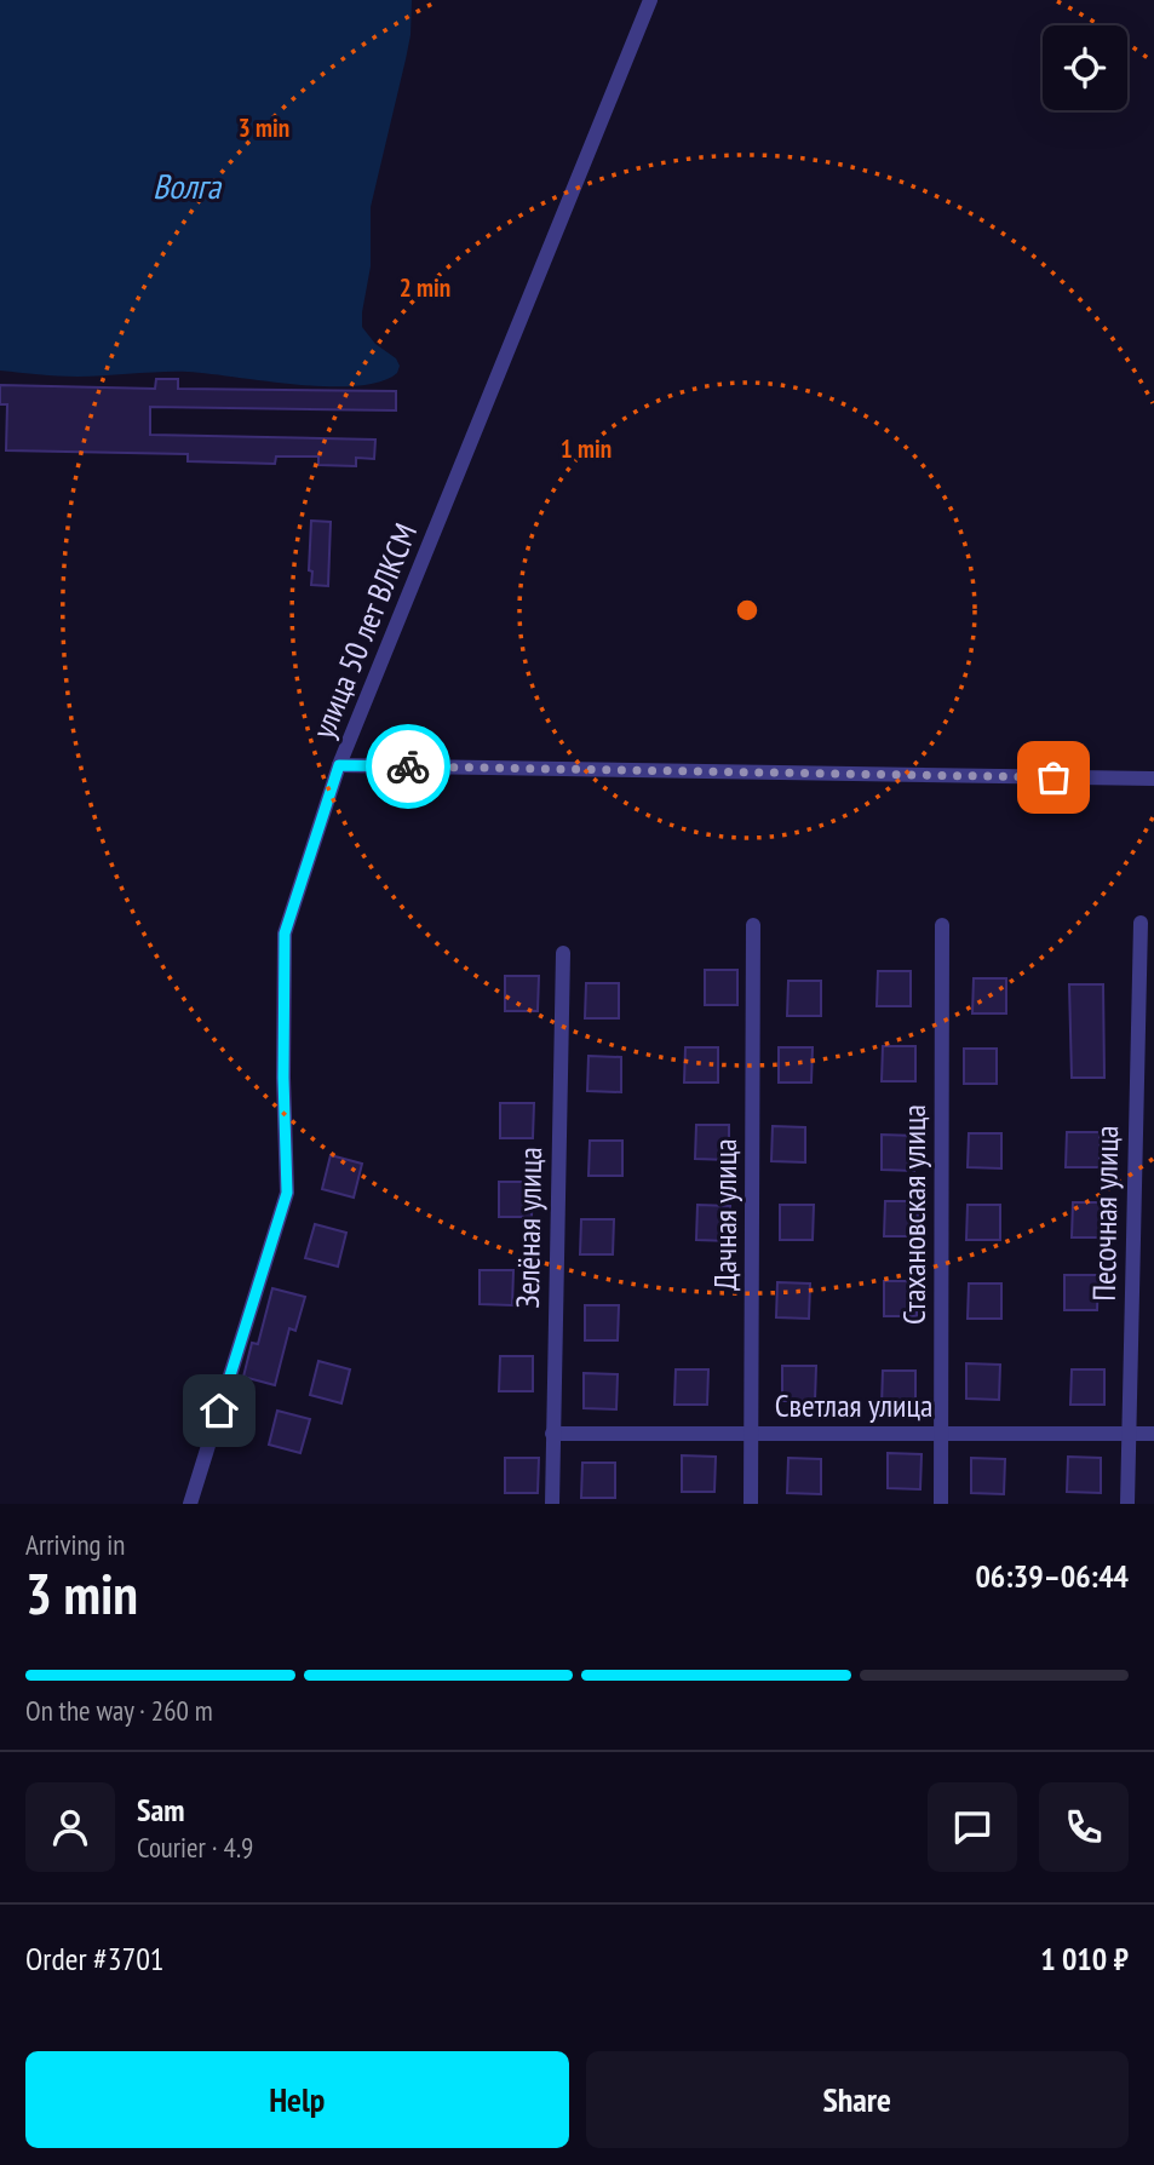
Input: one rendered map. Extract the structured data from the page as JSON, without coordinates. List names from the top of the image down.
{
  "streets": {
    "street": [
      "улица 50 лет ВЛКСМ",
      "Песочная улица",
      "Дачная улица",
      "Стахановская улица",
      "Зелёная улица",
      "Светлая улица"
    ]
  },
  "crossings": [
    ["Песочная улица", "Светлая улица"],
    ["Дачная улица", "Светлая улица"],
    ["Стахановская улица", "Светлая улица"],
    ["Зелёная улица", "Светлая улица"]
  ],
  "water": ["Волга"],
  "page": {
    "heading": ["3 min", "Arriving in", "06:39–06:44"],
    "panel": [
      "Sam",
      "Courier · 4.9",
      "Order #3701",
      "1 010 ₽"
    ],
    "bar": "On the way · 260 m",
    "buttons": ["Help", "Share"]
  },
  "rings": ["3 min", "2 min", "1 min"]
}
